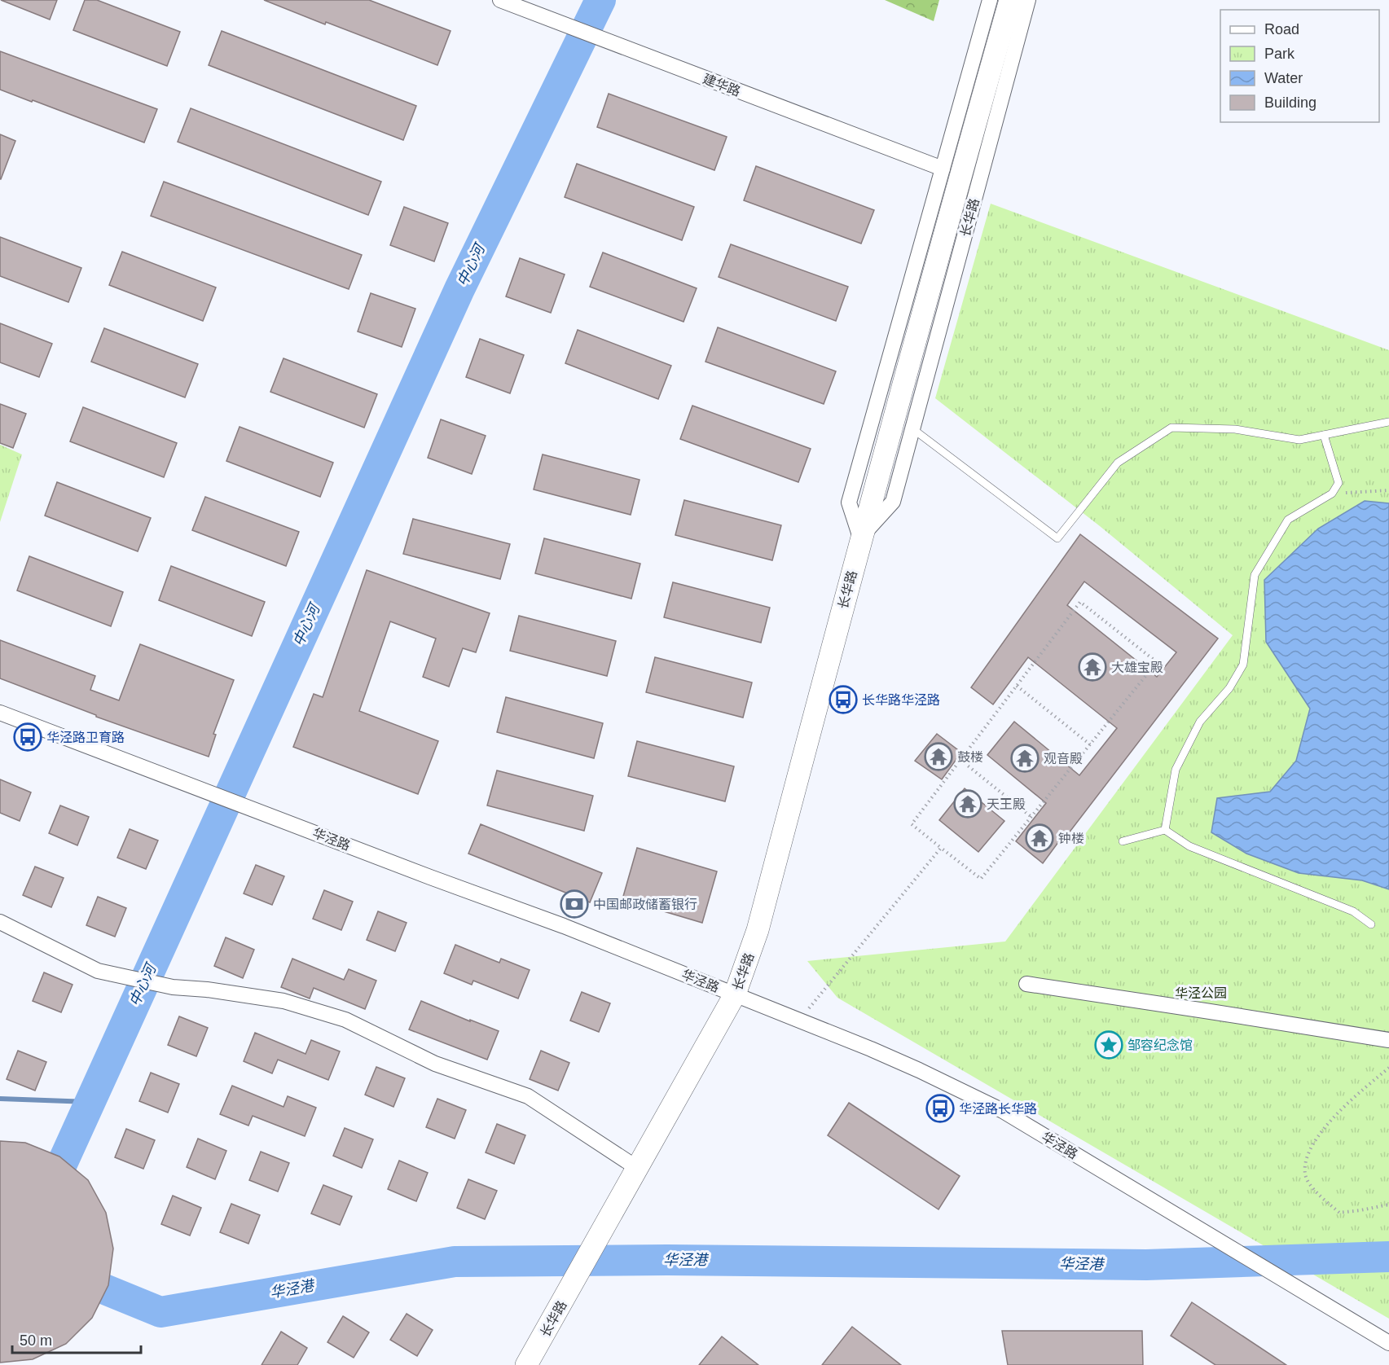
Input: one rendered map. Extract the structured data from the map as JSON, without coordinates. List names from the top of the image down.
{
  "streets": {
    "street": ["建华路", "长华路", "华泾路"]
  },
  "crossings": [
    ["长华路", "华泾路"]
  ],
  "water": ["中心河", "华泾港"],
  "parks": ["华泾公园"],
  "places": {
    "temple": [
      "大雄宝殿",
      "鼓楼",
      "观音殿",
      "天王殿",
      "钟楼"
    ],
    "bus stop": ["长华路华泾路", "华泾路卫育路", "华泾路长华路"],
    "bank": ["中国邮政储蓄银行"],
    "place": ["邹容纪念馆"]
  },
  "legend": [
    "Road",
    "Park",
    "Water",
    "Building"
  ],
  "scale_bar": "50 m"
}
